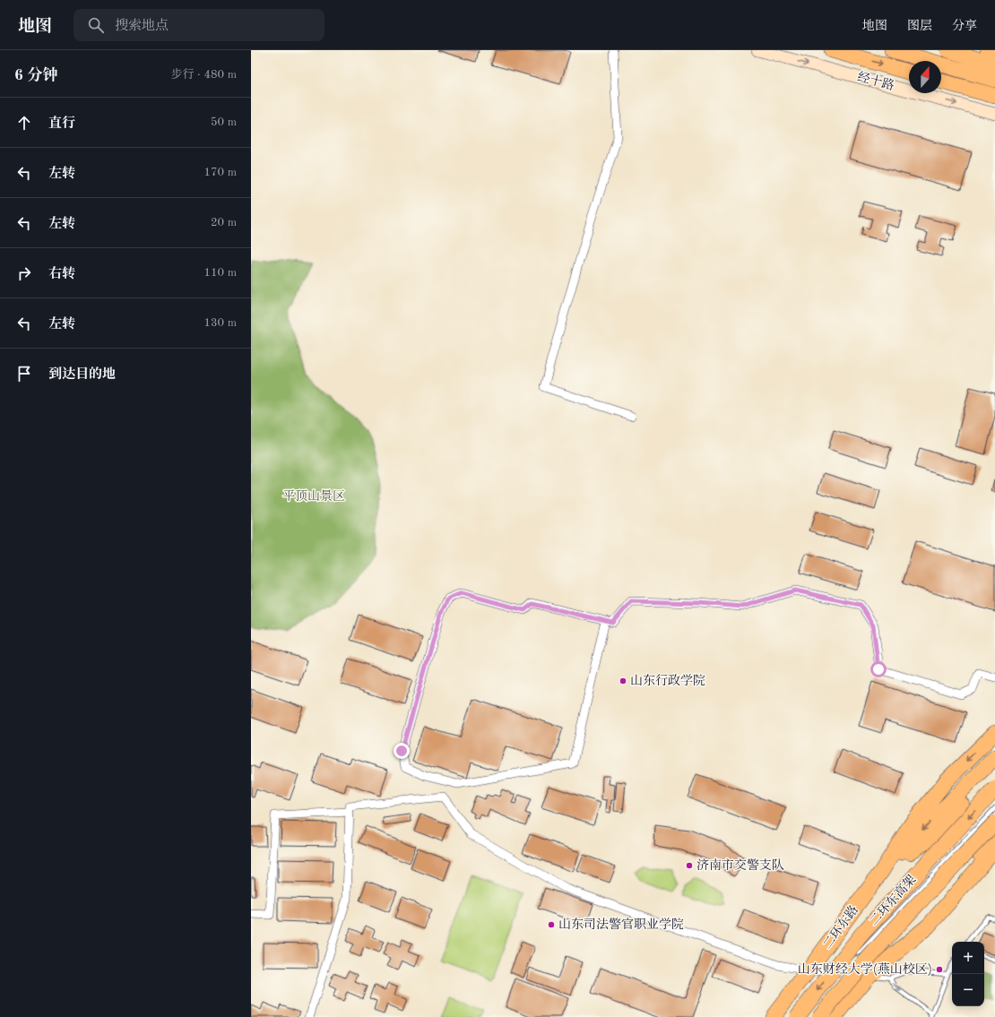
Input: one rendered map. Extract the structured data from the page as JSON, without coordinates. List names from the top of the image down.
{
  "streets": {
    "highway": ["二环东高架", "二环东路"],
    "main road": ["经十路"]
  },
  "one_way": ["经十路"],
  "parks": ["平顶山景区"],
  "places": [
    "山东行政学院",
    "济南市交警支队",
    "山东司法警官职业学院",
    "山东财经大学(燕山校区)"
  ],
  "north": "top",
  "page": {
    "header": "地图",
    "search": "搜索地点",
    "nav": ["地图", "图层", "分享"],
    "heading": ["6 分钟", "步行 · 480 m"],
    "list": [
      ["直行", "50 m"],
      ["左转", "170 m"],
      ["左转", "20 m"],
      ["右转", "110 m"],
      ["左转", "130 m"],
      "到达目的地"
    ],
    "map_buttons": ["+", "−"]
  }
}
